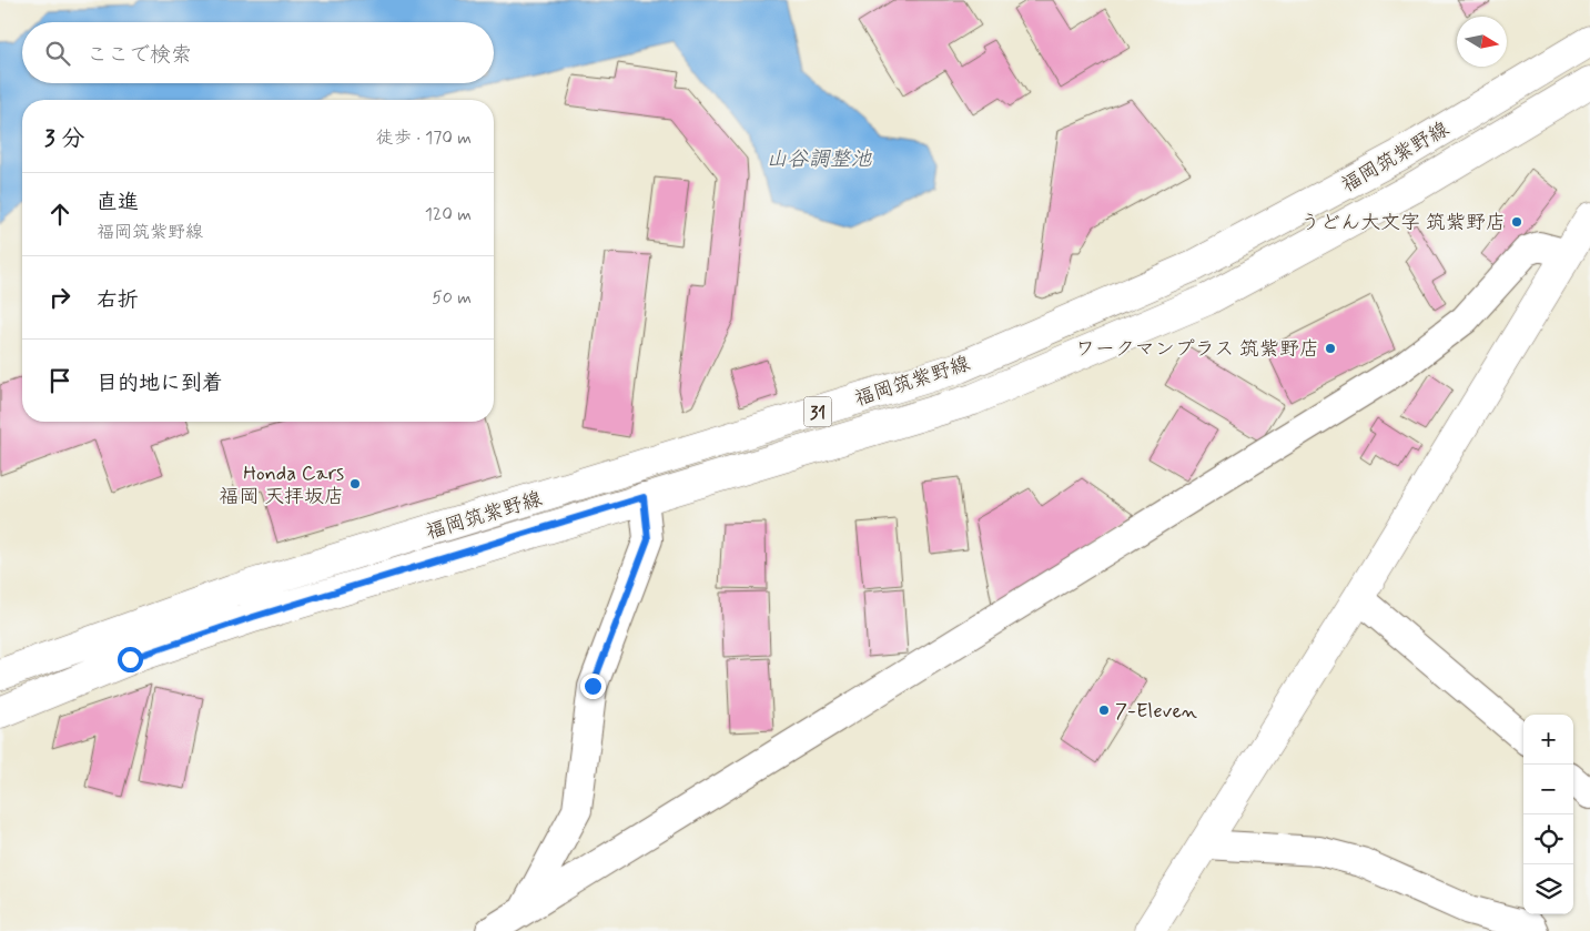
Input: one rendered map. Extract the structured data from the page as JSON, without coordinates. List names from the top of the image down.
{
  "streets": {
    "main road": ["福岡筑紫野線", "31"]
  },
  "water": ["山谷調整池"],
  "places": [
    "うどん大文字 筑紫野店",
    "ワークマンプラス 筑紫野店",
    "Honda Cars 福岡 天拝坂店",
    "7-Eleven"
  ],
  "north": "right",
  "page": {
    "search": "ここで検索",
    "heading": ["3 分", "徒歩 · 170 m"],
    "list": [
      ["直進", "福岡筑紫野線", "120 m"],
      ["右折", "50 m"],
      "目的地に到着"
    ],
    "map_buttons": ["+", "−"]
  }
}
